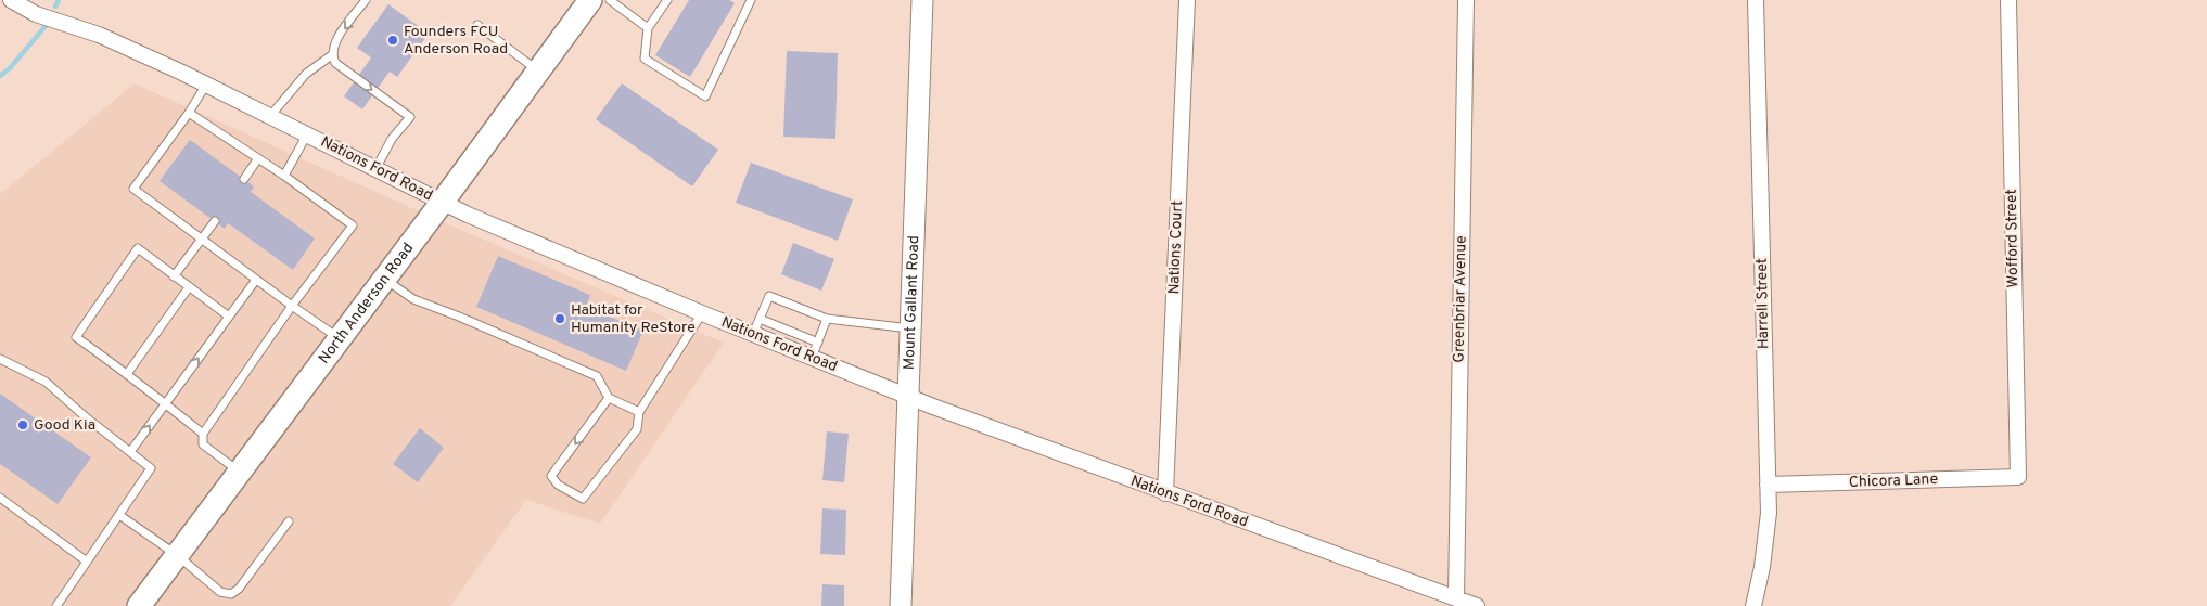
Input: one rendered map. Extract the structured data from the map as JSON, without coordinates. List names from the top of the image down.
{
  "streets": {
    "main road": ["North Anderson Road"],
    "street": [
      "Nations Ford Road",
      "Wofford Street",
      "Nations Court",
      "Greenbriar Avenue",
      "Mount Gallant Road",
      "Harrell Street",
      "Chicora Lane"
    ]
  },
  "crossings": [
    ["Nations Ford Road", "Nations Court"],
    ["Nations Ford Road", "Greenbriar Avenue"],
    ["Nations Ford Road", "North Anderson Road"],
    ["Nations Ford Road", "Mount Gallant Road"],
    ["Wofford Street", "Chicora Lane"],
    ["Harrell Street", "Chicora Lane"]
  ],
  "places": ["Founders FCU Anderson Road", "Habitat for Humanity ReStore", "Good Kia"]
}
